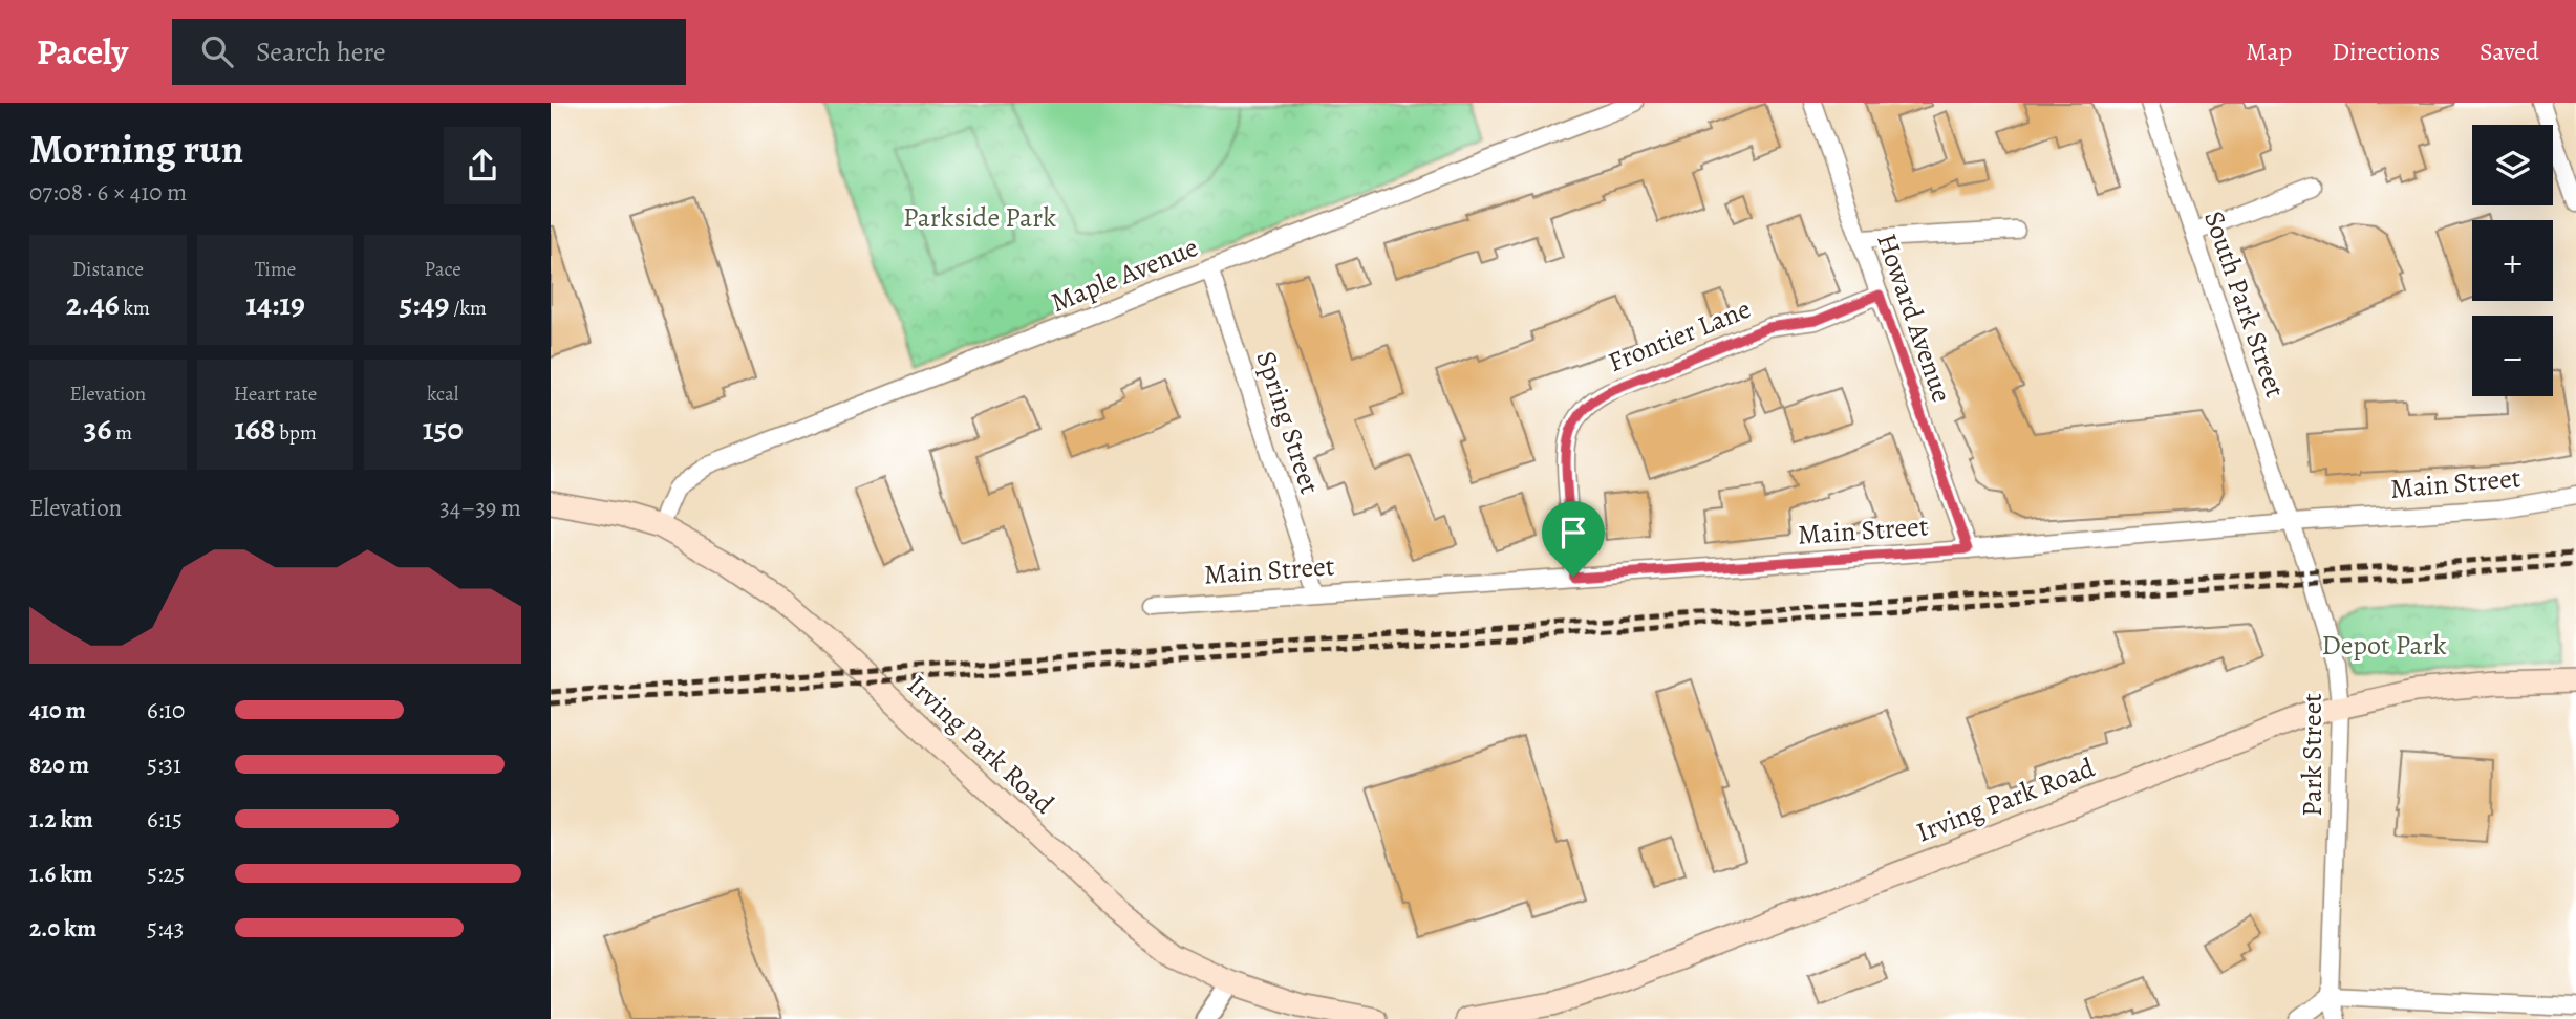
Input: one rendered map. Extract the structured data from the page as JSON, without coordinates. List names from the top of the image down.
{
  "streets": {
    "main road": ["Irving Park Road"],
    "street": [
      "Maple Avenue",
      "South Park Street",
      "Howard Avenue",
      "Frontier Lane",
      "Spring Street",
      "Main Street",
      "Park Street"
    ]
  },
  "crossings": [
    ["Maple Avenue", "Spring Street"],
    ["Maple Avenue", "Irving Park Road"],
    ["South Park Street", "Main Street"],
    ["South Park Street", "Park Street"],
    ["Howard Avenue", "Frontier Lane"],
    ["Howard Avenue", "Main Street"],
    ["Frontier Lane", "Main Street"],
    ["Spring Street", "Main Street"],
    ["Main Street", "Park Street"],
    ["Irving Park Road", "Park Street"]
  ],
  "parks": ["Parkside Park", "Depot Park"],
  "page": {
    "header": "Pacely",
    "search": "Search here",
    "nav": ["Map", "Directions", "Saved"],
    "heading": ["Morning run", "07:08 · 6 × 410 m"],
    "map_buttons": ["+", "−"],
    "stats": [
      ["Distance", "2.46 km"],
      ["Time", "14:19"],
      ["Pace", "5:49 /km"],
      ["Elevation", "36 m"],
      ["Heart rate", "168 bpm"],
      ["kcal", "150"]
    ],
    "chart": ["Elevation", "34–39 m"],
    "list": [
      {
        "name": "410 m",
        "note": "6:10"
      },
      {
        "name": "820 m",
        "note": "5:31"
      },
      {
        "name": "1.2 km",
        "note": "6:15"
      },
      {
        "name": "1.6 km",
        "note": "5:25"
      },
      {
        "name": "2.0 km",
        "note": "5:43"
      }
    ]
  }
}
